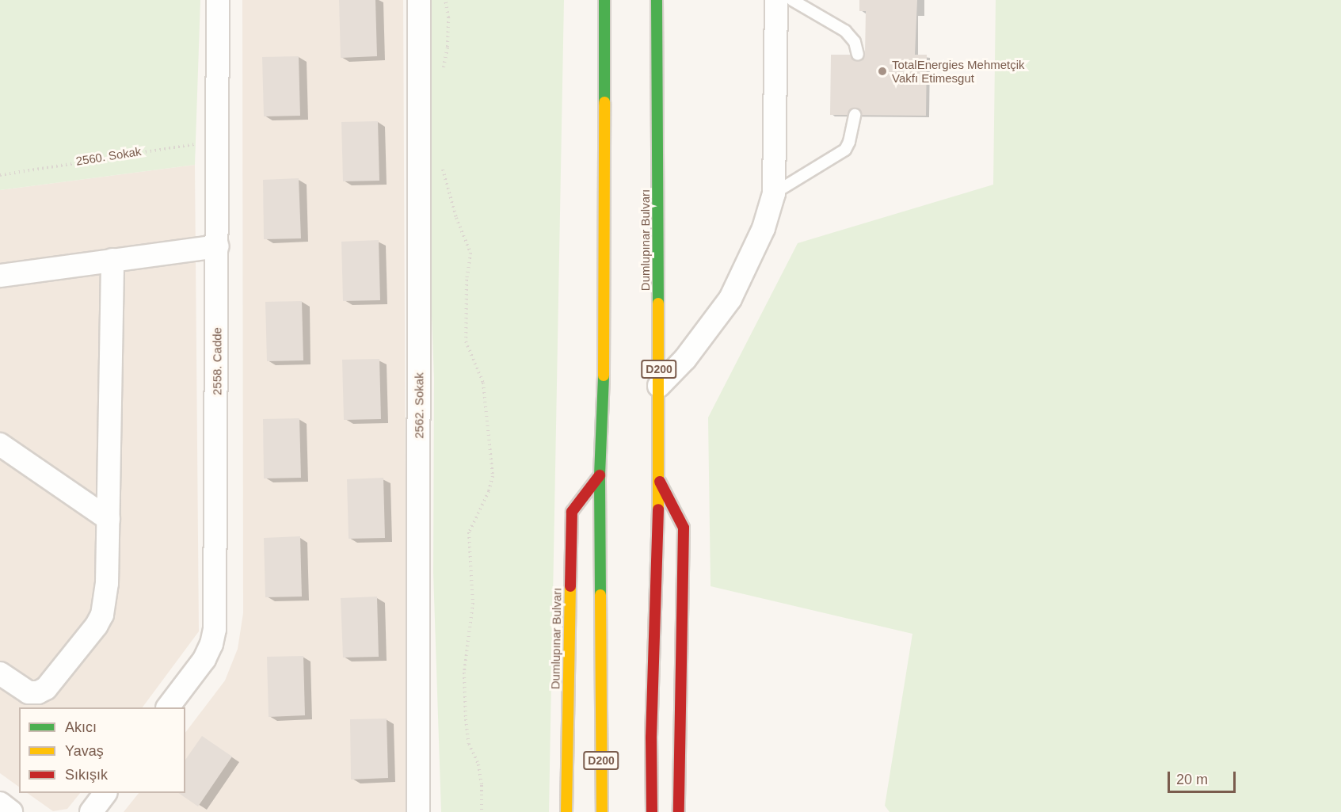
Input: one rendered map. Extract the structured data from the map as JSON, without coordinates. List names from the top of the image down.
{
  "streets": {
    "highway": ["Dumlupınar Bulvarı", "D200"],
    "street": ["2558. Cadde", "2562. Sokak"],
    "path": ["2560. Sokak"]
  },
  "crossings": [
    ["2560. Sokak", "2558. Cadde"],
    ["Dumlupınar Bulvarı", "D200"]
  ],
  "places": ["TotalEnergies Mehmetçik Vakfı Etimesgut"],
  "legend": ["Akıcı", "Yavaş", "Sıkışık"],
  "scale_bar": "20 m"
}
